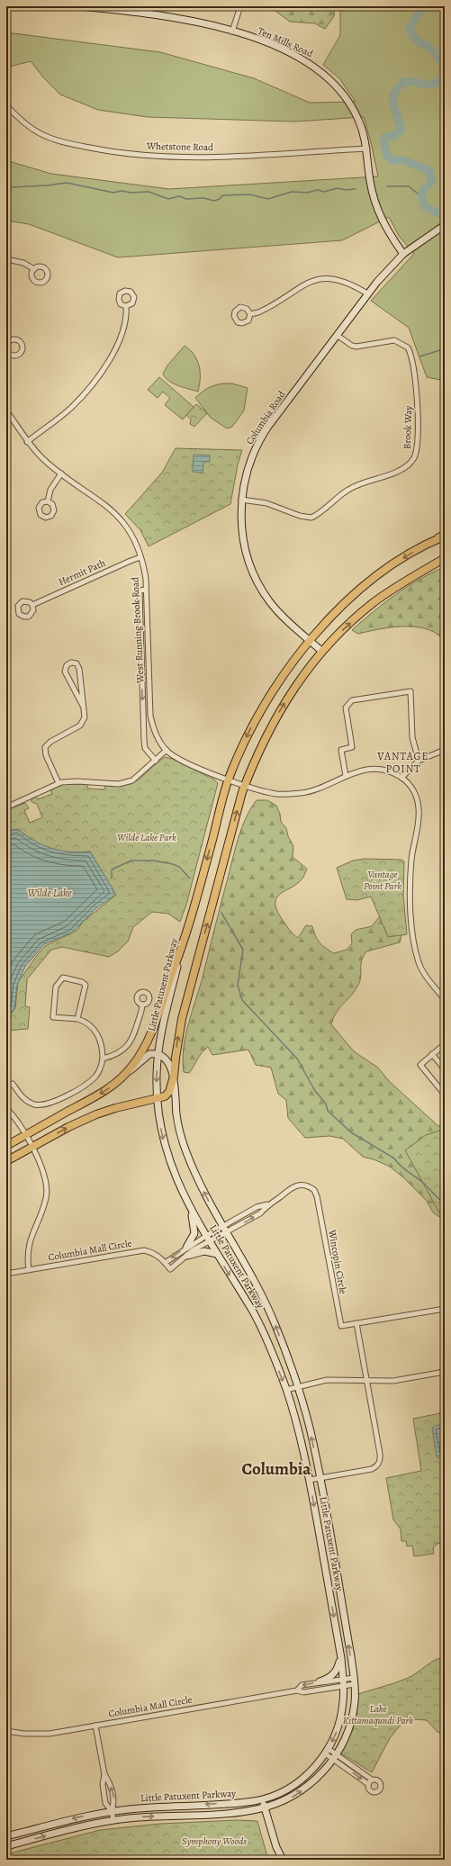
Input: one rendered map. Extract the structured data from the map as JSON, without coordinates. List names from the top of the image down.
{
  "streets": {
    "main road": ["Ten Mills Road", "Columbia Road", "Little Patuxent Parkway"],
    "street": [
      "Whetstone Road",
      "Brook Way",
      "Hermit Path",
      "West Running Brook Road",
      "Columbia Mall Circle",
      "Wincopin Circle"
    ]
  },
  "crossings": [
    ["Ten Mills Road", "Whetstone Road"],
    ["Ten Mills Road", "Columbia Road"],
    ["Columbia Road", "Brook Way"],
    ["Columbia Road", "Little Patuxent Parkway"],
    ["Hermit Path", "West Running Brook Road"],
    ["West Running Brook Road", "Little Patuxent Parkway"],
    ["Little Patuxent Parkway", "Columbia Mall Circle"]
  ],
  "districts": ["VANTAGE POINT", "Columbia"],
  "water": ["Wilde Lake"],
  "parks": [
    "Wilde Lake Park",
    "Vantage Point Park",
    "Lake Kittamaqundi Park",
    "Symphony Woods"
  ]
}
